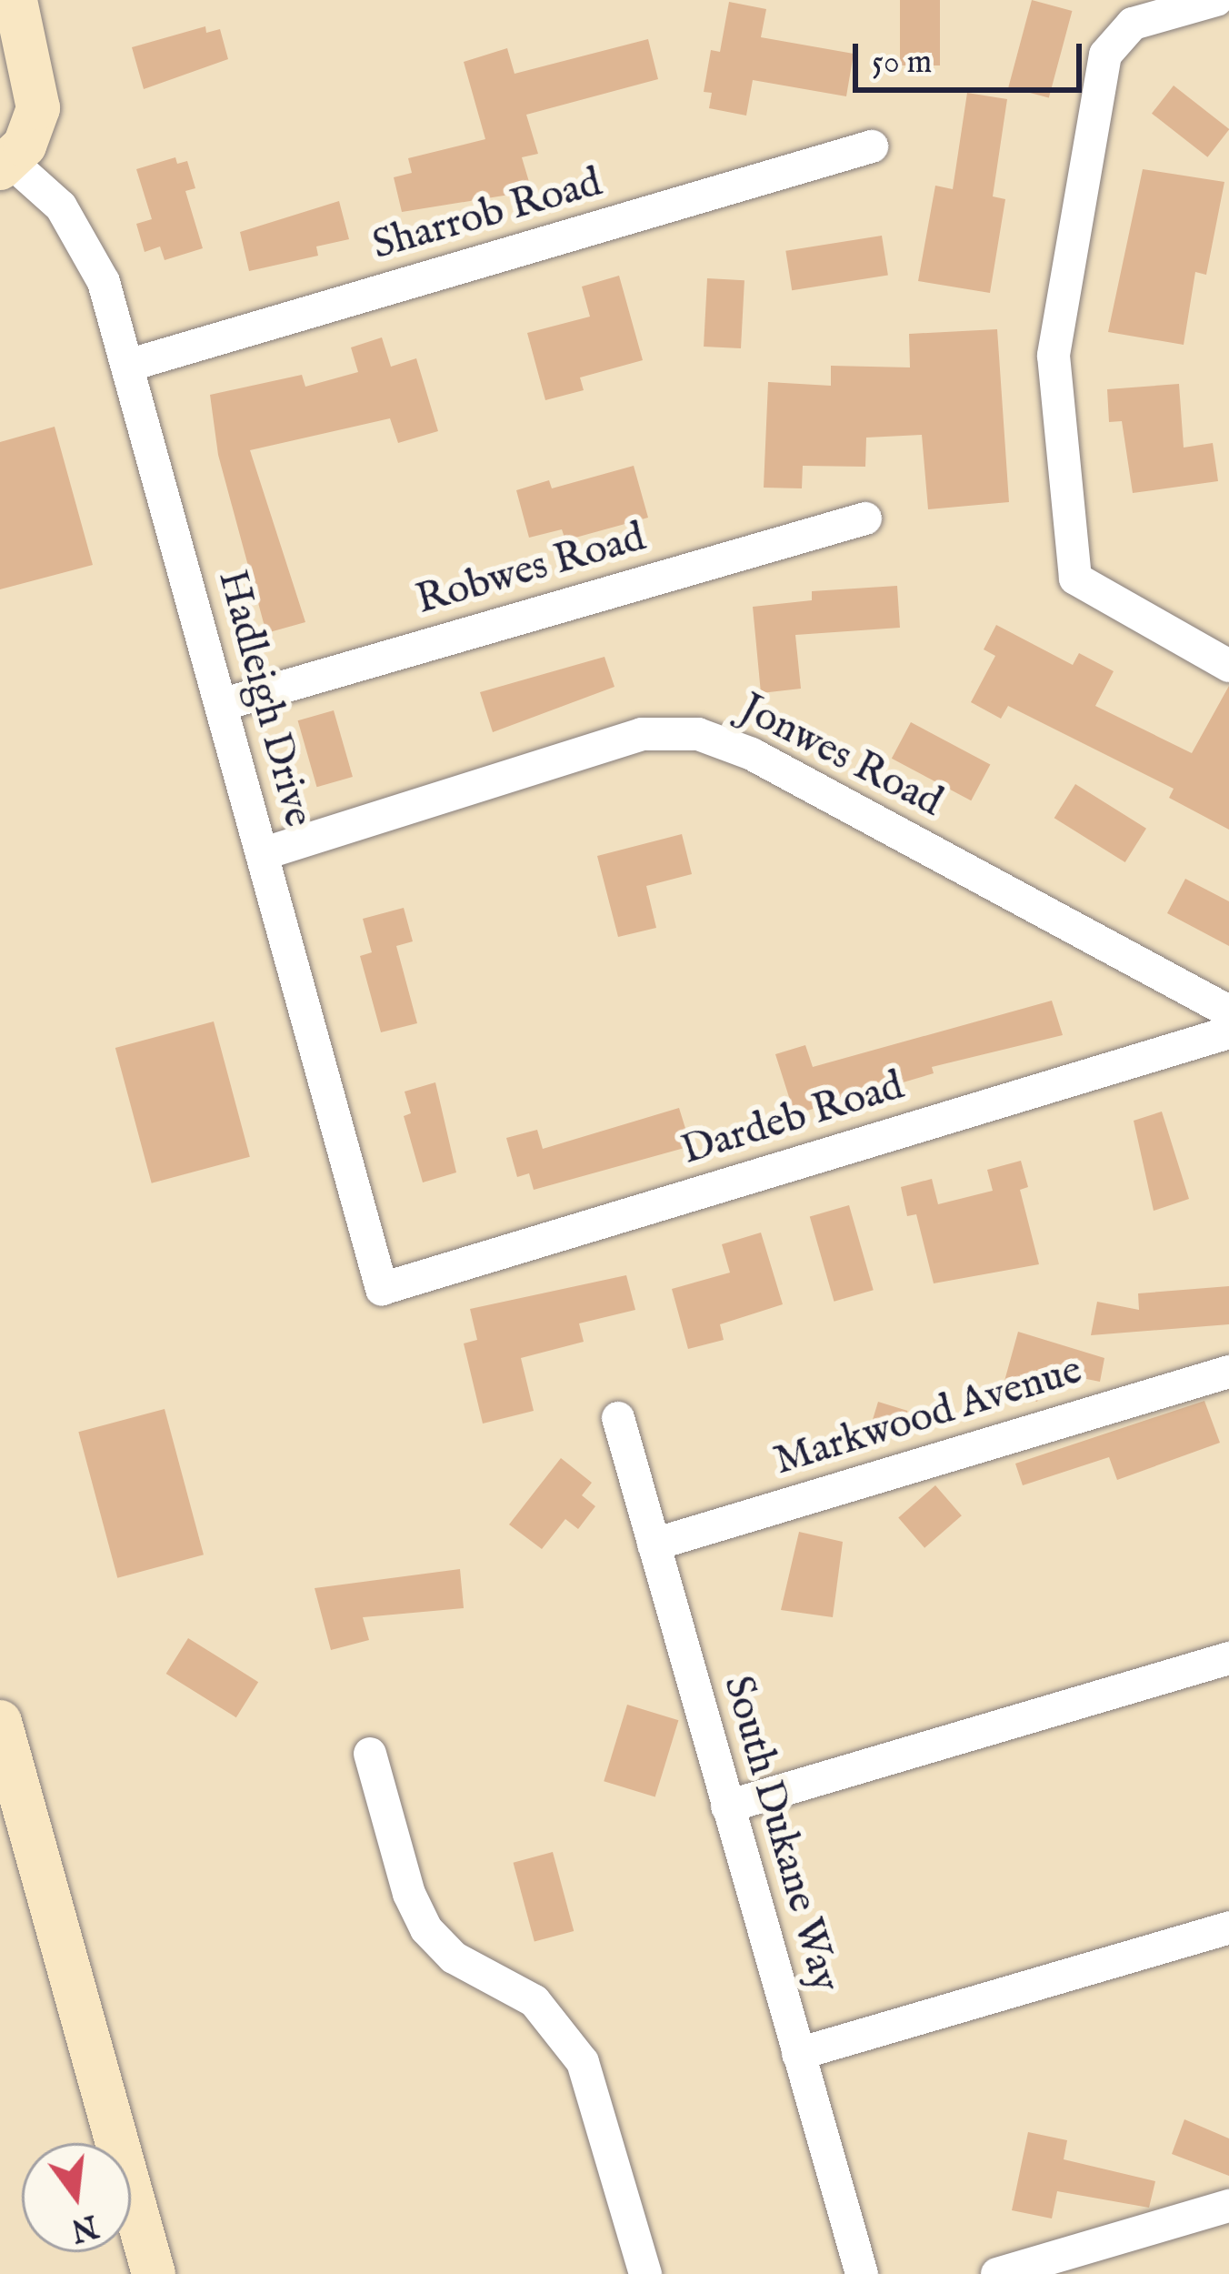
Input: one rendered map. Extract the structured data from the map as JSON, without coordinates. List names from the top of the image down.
{
  "streets": {
    "street": [
      "Sharrob Road",
      "Robwes Road",
      "Hadleigh Drive",
      "Jonwes Road",
      "Dardeb Road",
      "Markwood Avenue",
      "South Dukane Way"
    ]
  },
  "crossings": [
    ["Sharrob Road", "Hadleigh Drive"],
    ["Robwes Road", "Hadleigh Drive"],
    ["Hadleigh Drive", "Jonwes Road"],
    ["Hadleigh Drive", "Dardeb Road"],
    ["Markwood Avenue", "South Dukane Way"]
  ],
  "scale_bar": "50 m",
  "north": "bottom"
}
